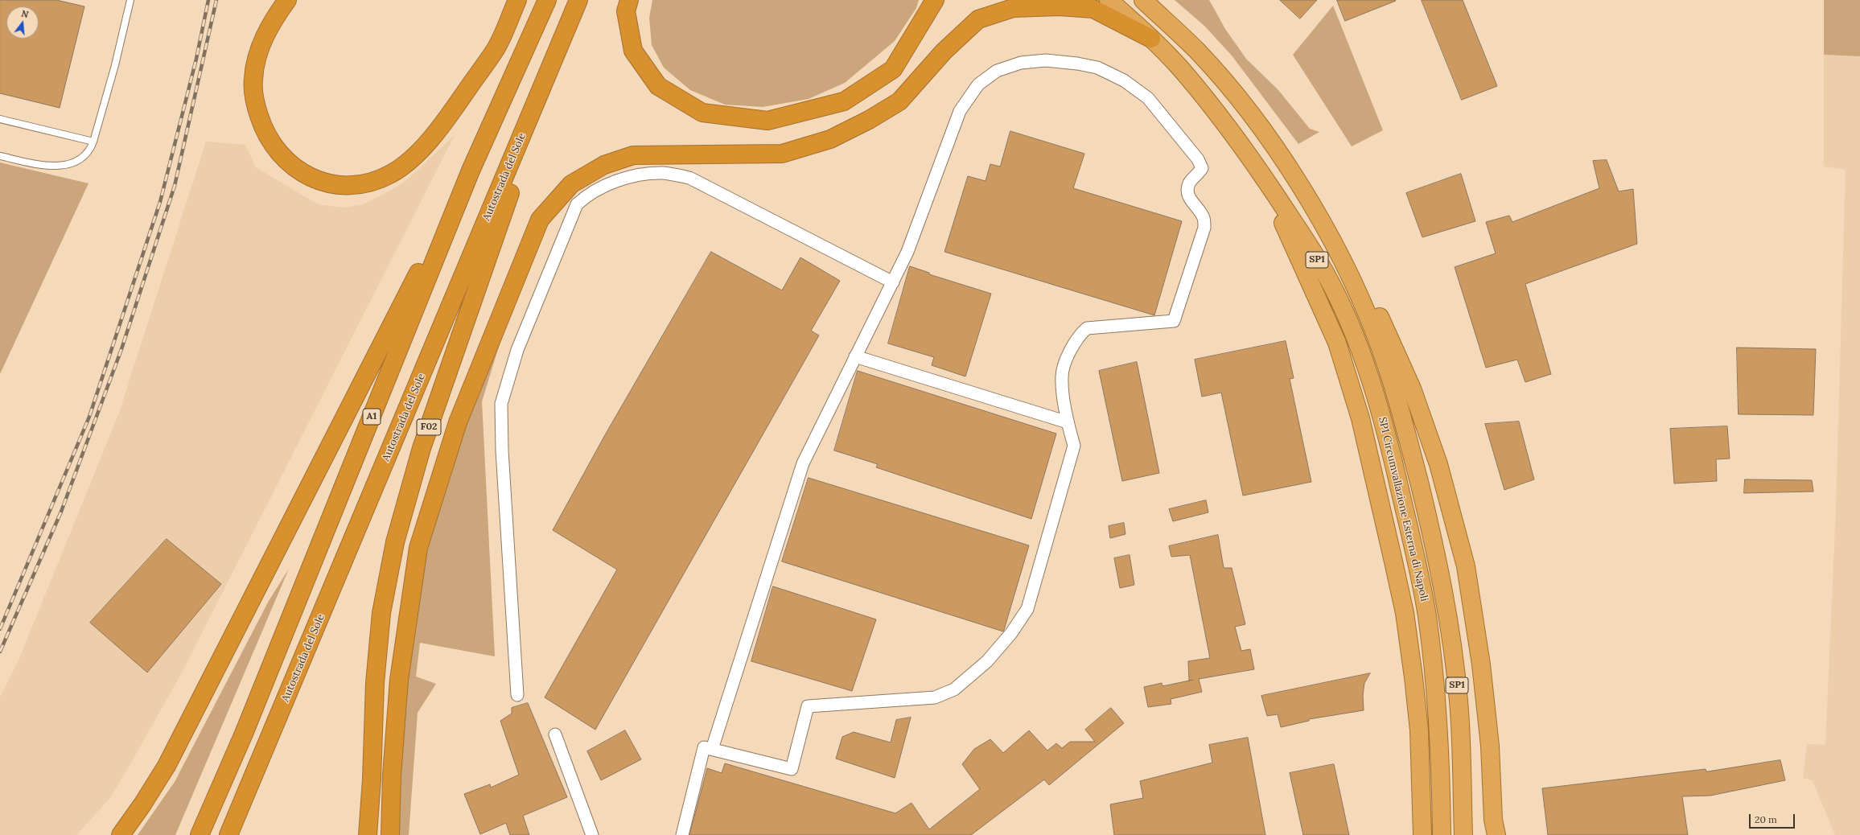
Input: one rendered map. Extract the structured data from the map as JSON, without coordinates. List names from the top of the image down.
{
  "streets": {
    "highway": [
      "Autostrada del Sole",
      "SP1",
      "A1",
      "F02",
      "SP1 Circumvallazione Esterna di Napoli"
    ]
  },
  "crossings": [
    ["Autostrada del Sole", "F02"]
  ],
  "scale_bar": "20 m",
  "north": "top"
}
